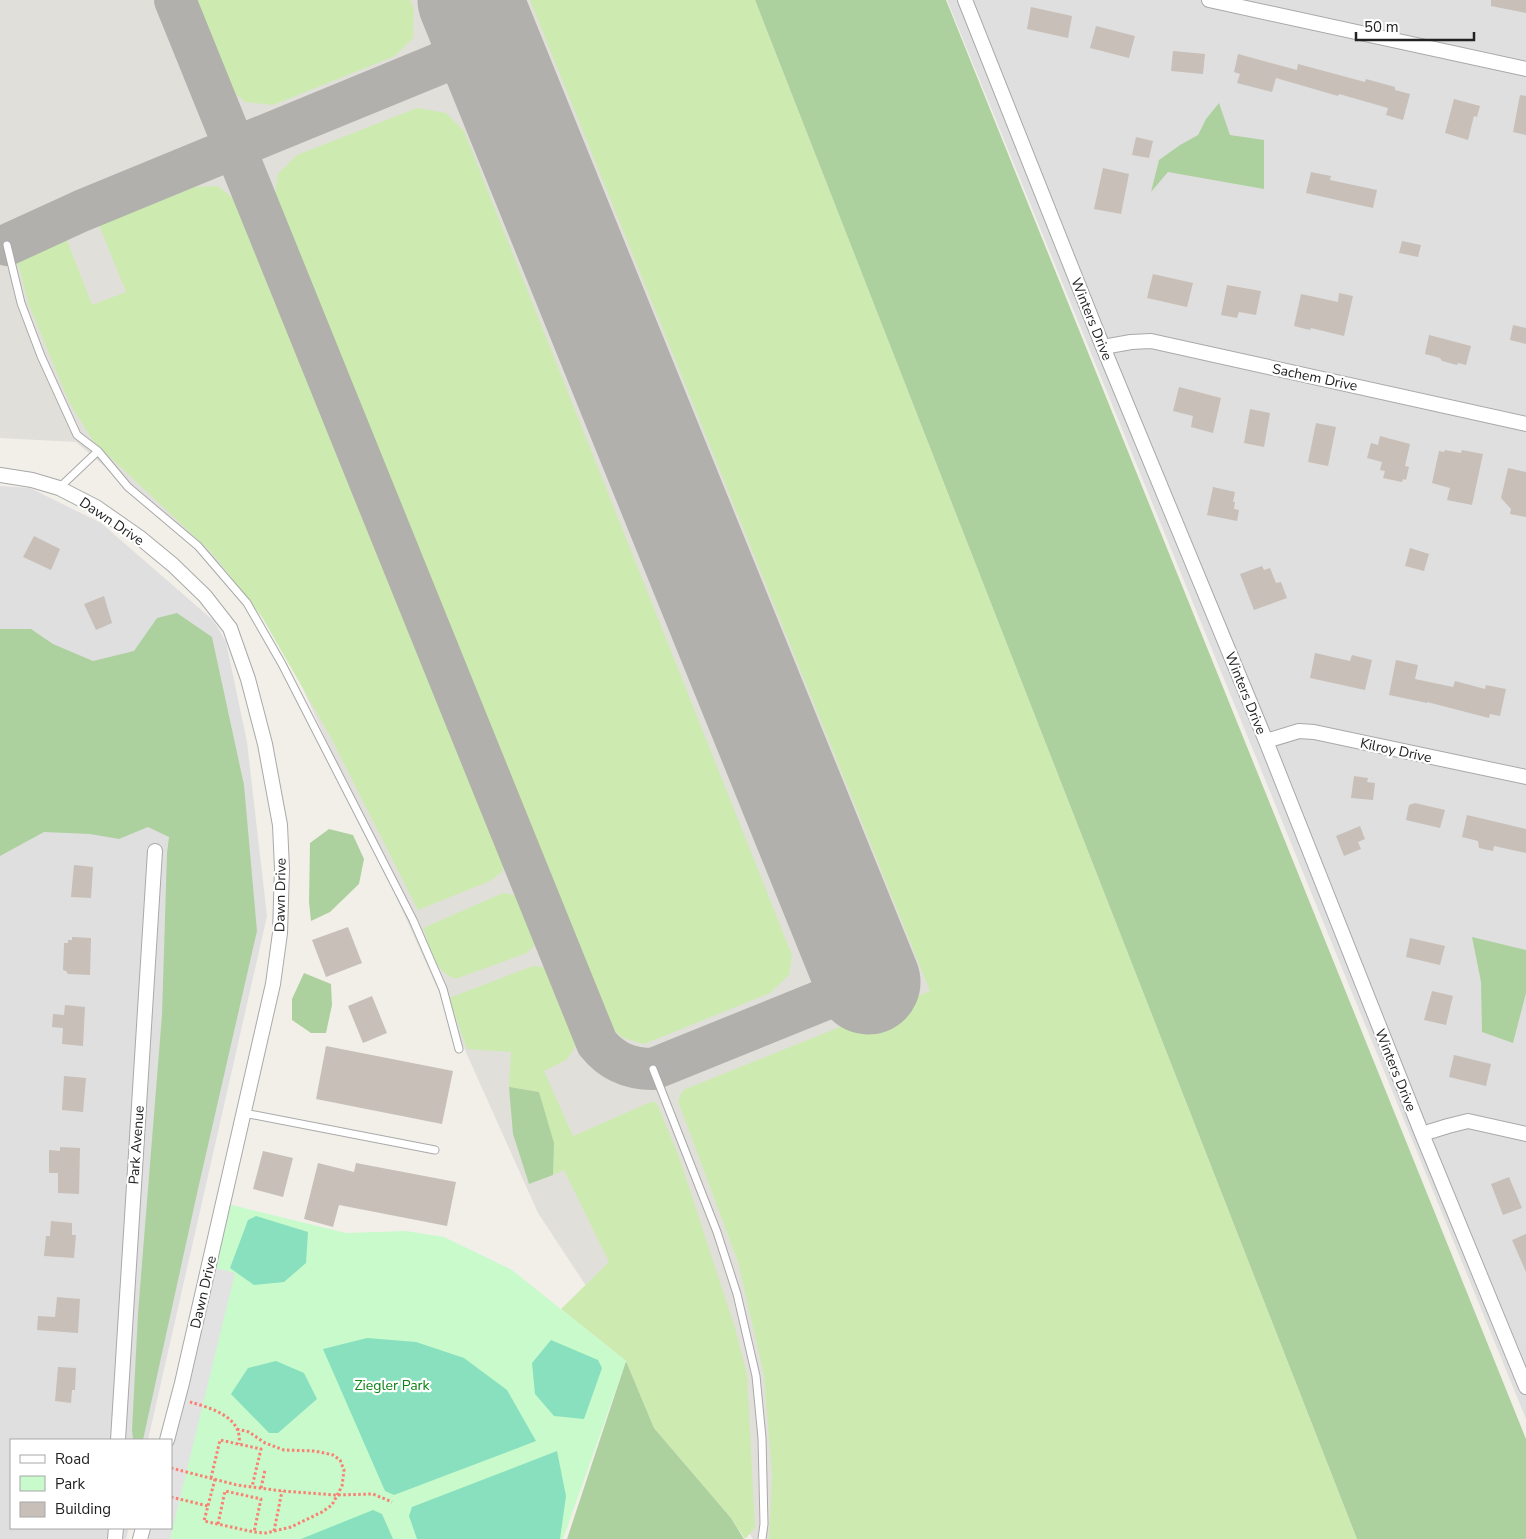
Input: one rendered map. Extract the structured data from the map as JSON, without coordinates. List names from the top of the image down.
{
  "streets": {
    "street": [
      "Winters Drive",
      "Sachem Drive",
      "Dawn Drive",
      "Kilroy Drive",
      "Park Avenue"
    ]
  },
  "crossings": [
    ["Winters Drive", "Sachem Drive"],
    ["Winters Drive", "Kilroy Drive"]
  ],
  "parks": ["Ziegler Park"],
  "legend": ["Road", "Park", "Building"],
  "scale_bar": "50 m"
}
